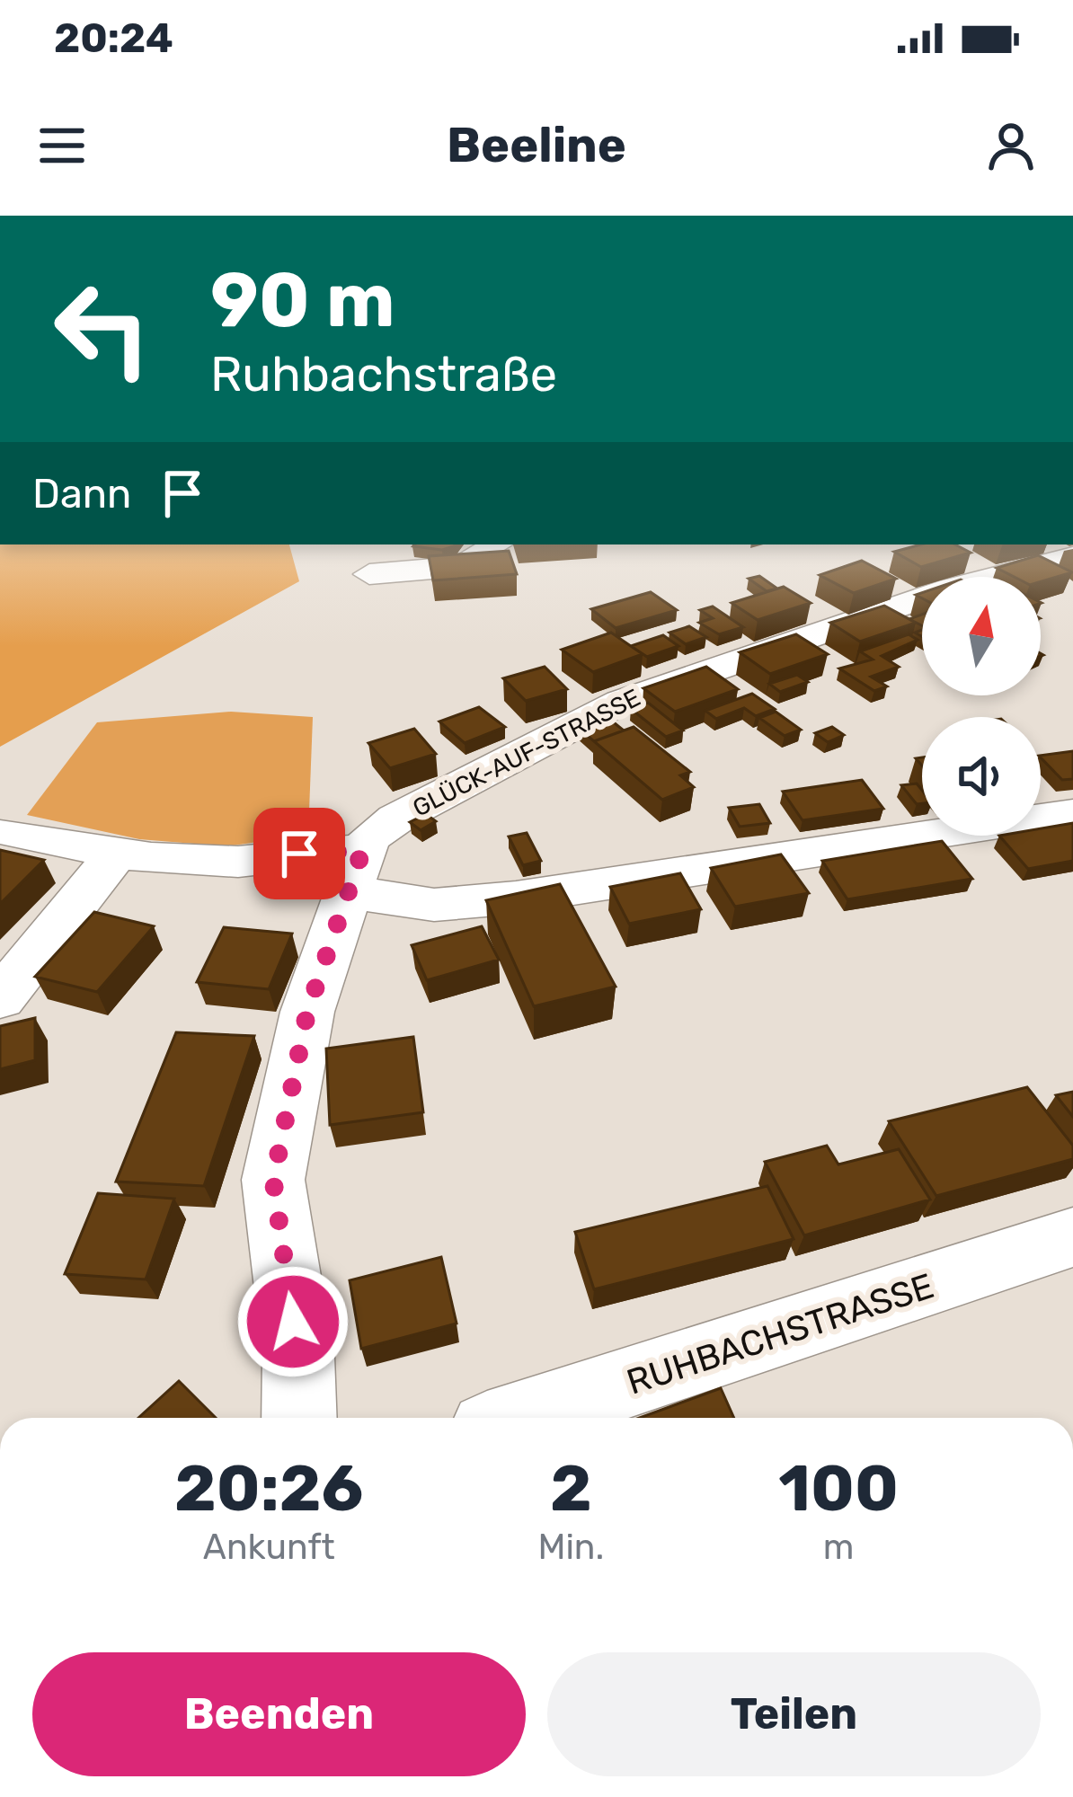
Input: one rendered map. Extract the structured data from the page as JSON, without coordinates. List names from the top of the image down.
{
  "streets": {
    "street": ["GLÜCK-AUF-STRASSE", "RUHBACHSTRASSE"]
  },
  "north": "top",
  "page": {
    "status": "20:24",
    "header": "Beeline",
    "turn": ["90 m", "Ruhbachstraße"],
    "then": "Dann",
    "eta": [
      "20:26",
      "Ankunft",
      "2",
      "Min.",
      "100",
      "m"
    ],
    "buttons": ["Beenden", "Teilen"]
  }
}
